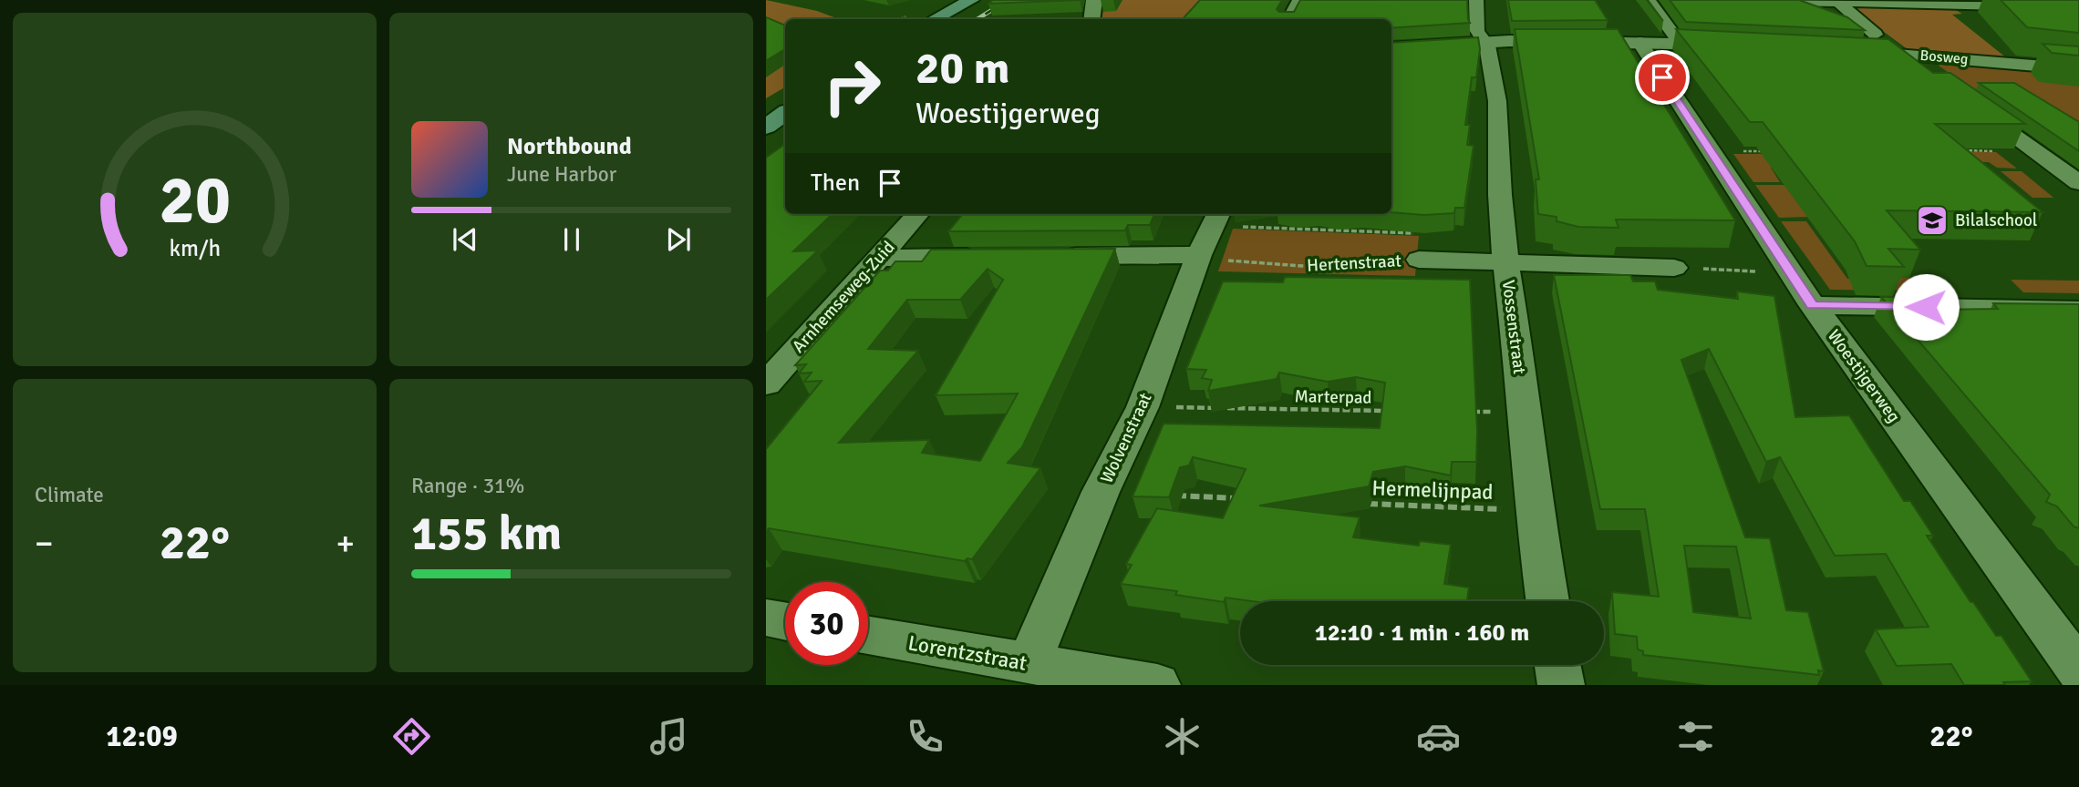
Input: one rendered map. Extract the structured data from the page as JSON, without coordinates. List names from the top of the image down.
{
  "streets": {
    "street": [
      "Bosweg",
      "Hertenstraat",
      "Arnhemseweg-Zuid",
      "Vossenstraat",
      "Woestijgerweg",
      "Wolvenstraat",
      "Lorentzstraat"
    ],
    "path": ["Marterpad", "Hermelijnpad"]
  },
  "crossings": [
    ["Hertenstraat", "Vossenstraat"],
    ["Hertenstraat", "Wolvenstraat"],
    ["Vossenstraat", "Hermelijnpad"],
    ["Marterpad", "Wolvenstraat"],
    ["Wolvenstraat", "Lorentzstraat"]
  ],
  "places": {
    "school or university": ["Bilalschool"]
  },
  "page": {
    "turn": ["20 m", "Woestijgerweg"],
    "song": ["Northbound", "June Harbor"],
    "then": "Then",
    "tile": [
      "Climate",
      ["Range · 31%", "155 km"]
    ],
    "heat": ["−", "22°", "+"],
    "limit": "30",
    "trip": "12:10 · 1 min · 160 m",
    "tabs": ["12:09", "22°"],
    "gauge": ["20", "km/h"]
  }
}
